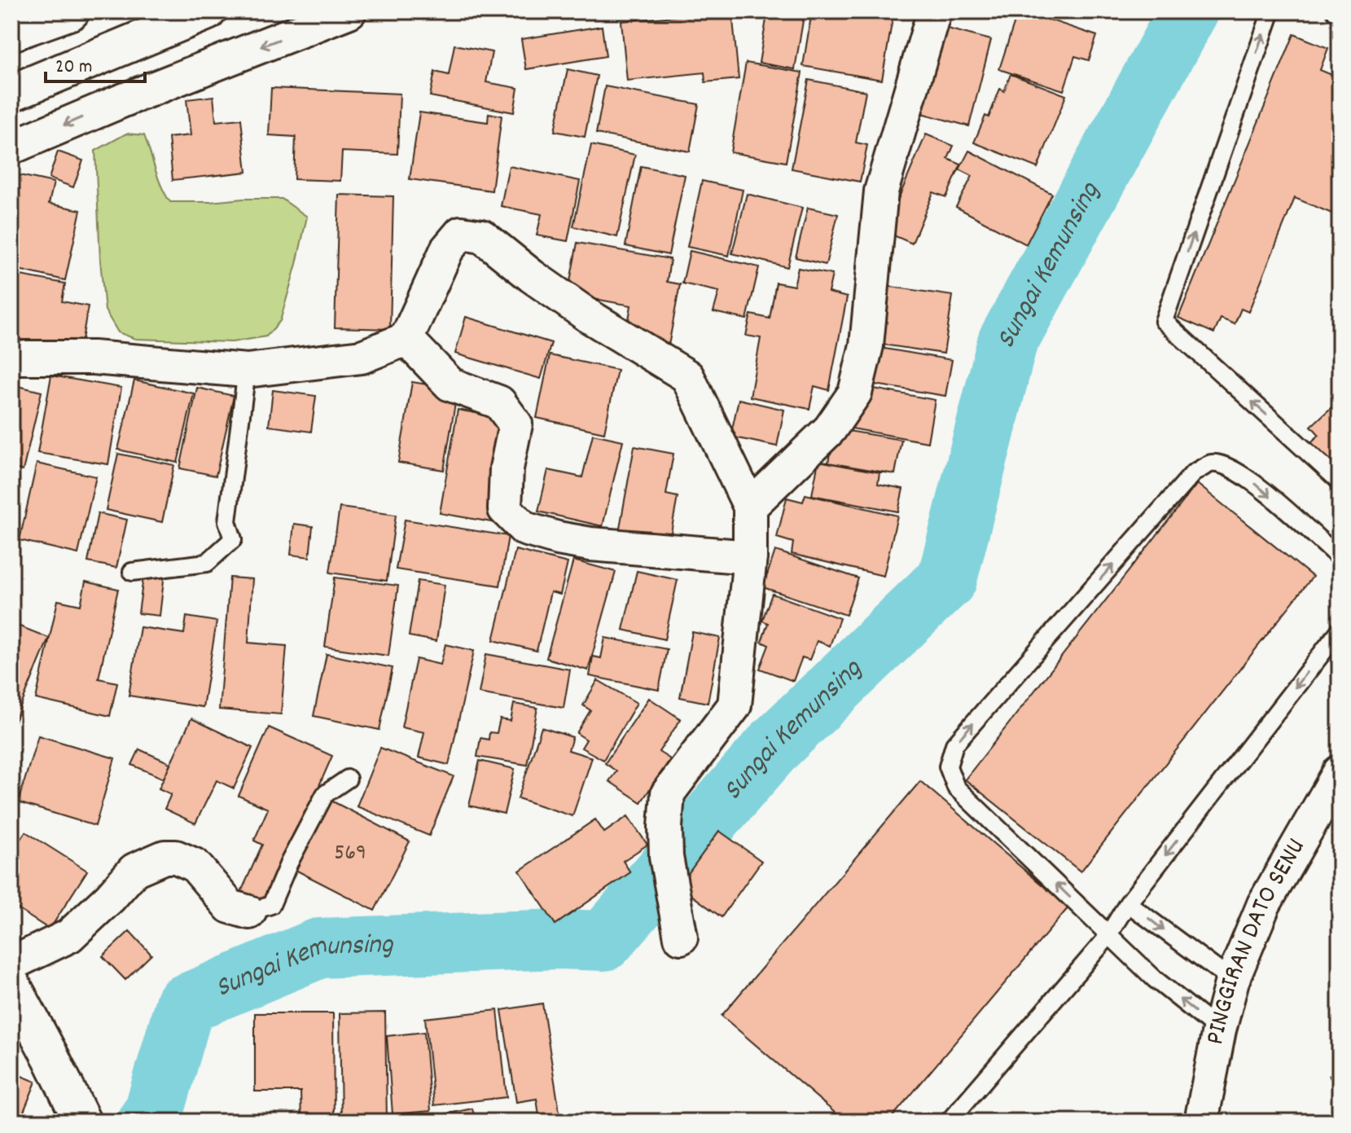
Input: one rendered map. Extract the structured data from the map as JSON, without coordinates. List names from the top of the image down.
{
  "streets": {
    "street": ["PINGGIRAN DATO SENU"]
  },
  "water": ["Sungai Kemunsing"],
  "house_numbers": ["569"],
  "scale_bar": "20 m"
}
